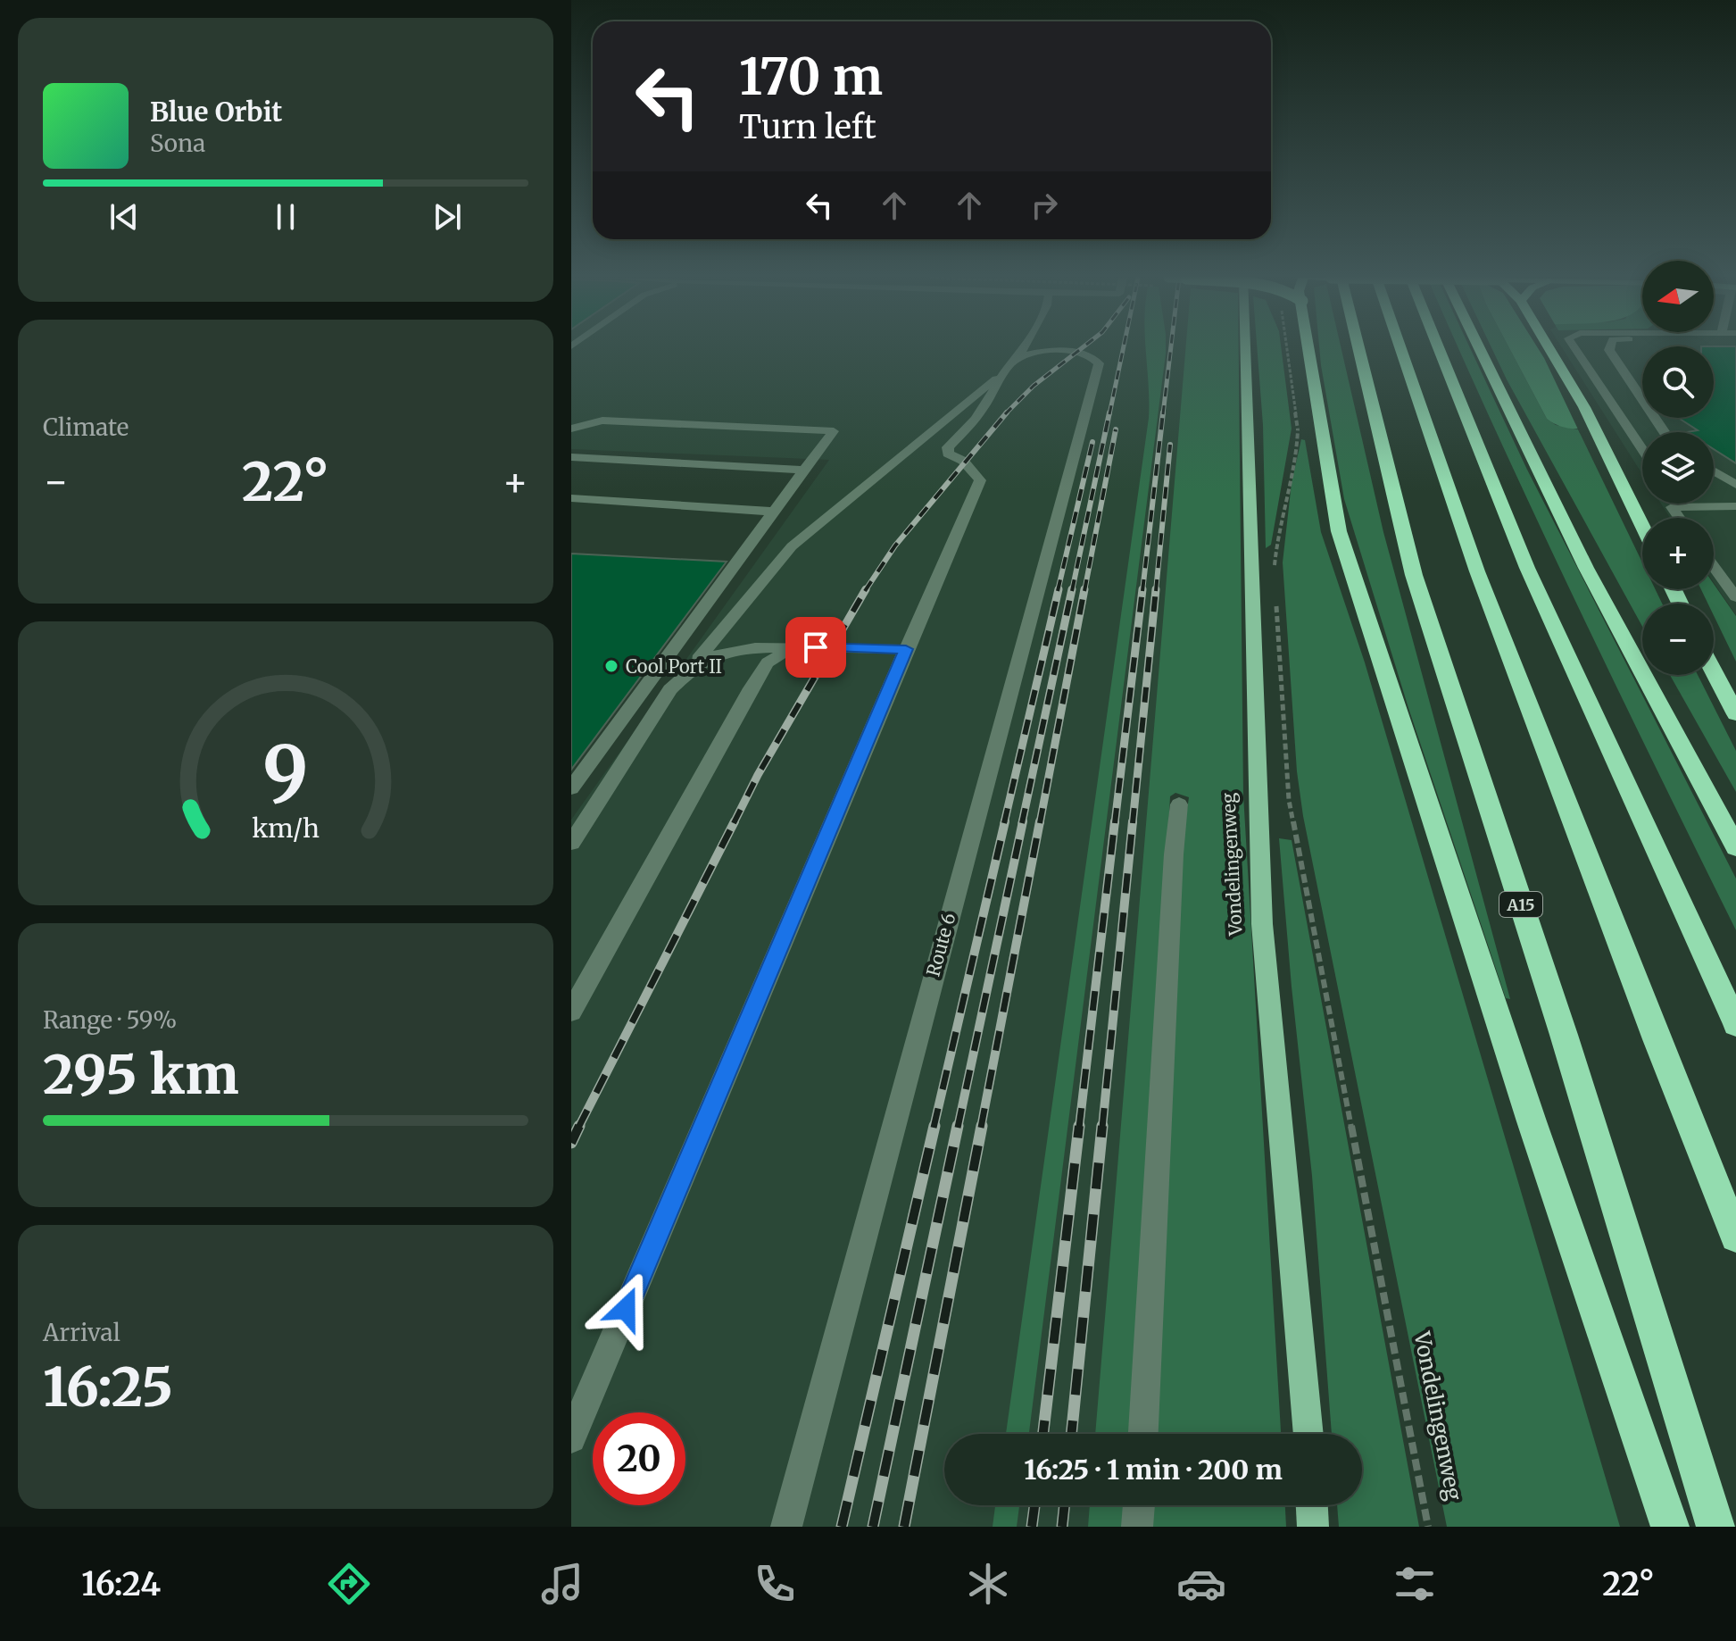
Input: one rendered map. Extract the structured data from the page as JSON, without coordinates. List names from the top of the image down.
{
  "streets": {
    "highway": ["A15"],
    "main road": ["Vondelingenweg"],
    "street": ["Route 6"]
  },
  "places": ["Cool Port II"],
  "north": "left",
  "page": {
    "turn": ["170 m", "Turn left"],
    "song": ["Blue Orbit", "Sona"],
    "map_buttons": ["+", "−"],
    "tile": [
      "Climate",
      ["Range · 59%", "295 km"],
      ["Arrival", "16:25"]
    ],
    "heat": ["−", "22°", "+"],
    "limit": "20",
    "trip": "16:25 · 1 min · 200 m",
    "tabs": ["16:24", "22°"],
    "gauge": ["9", "km/h"]
  }
}
